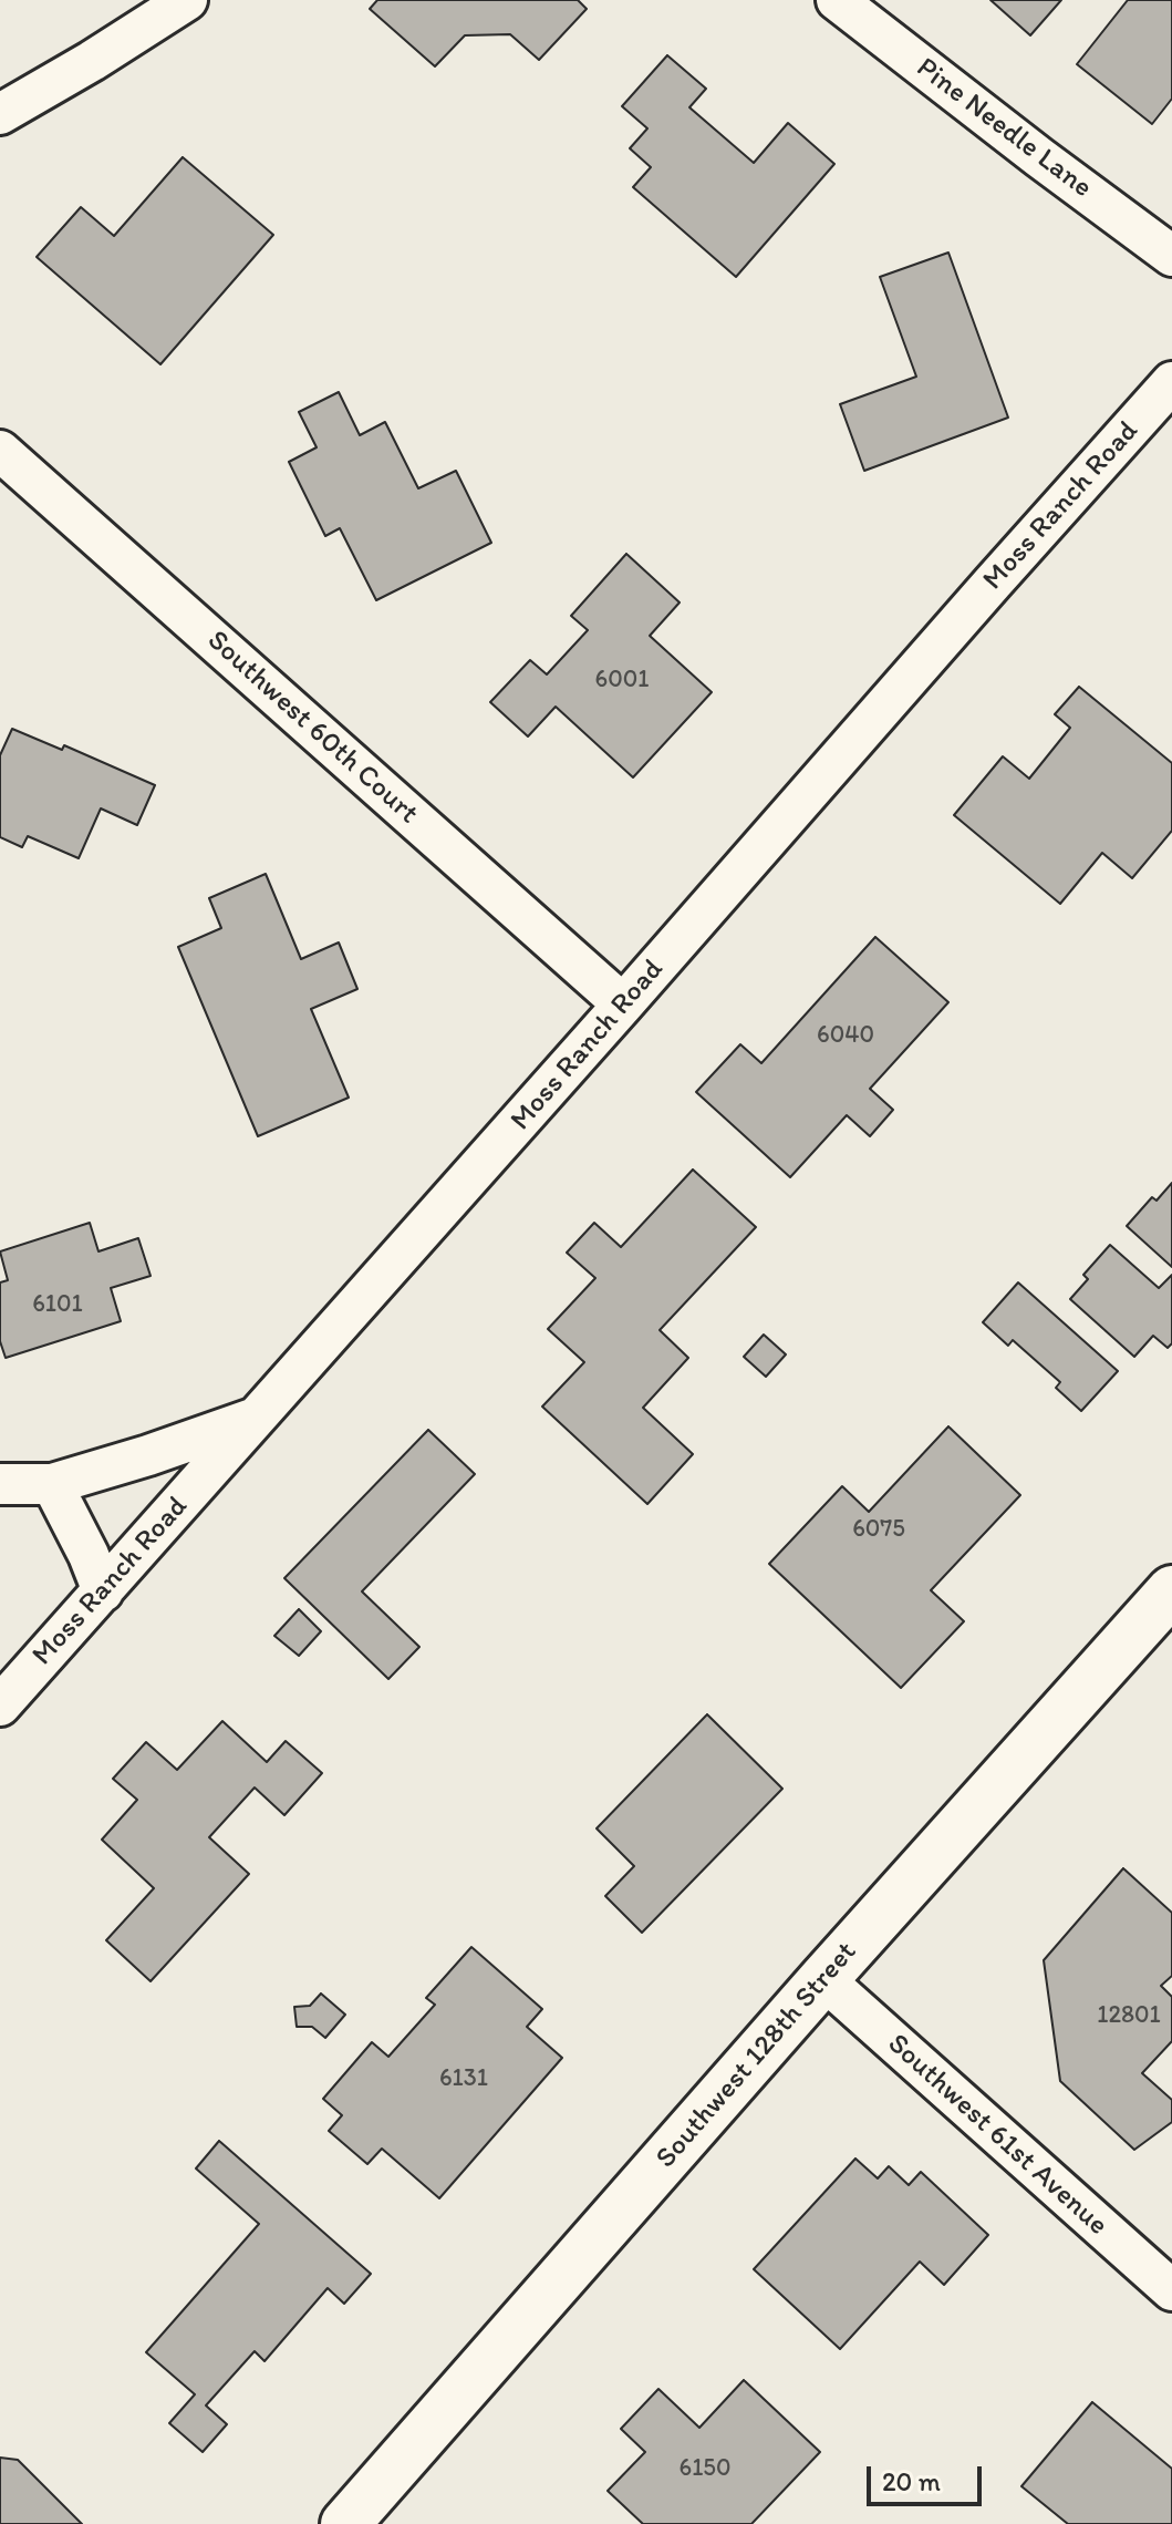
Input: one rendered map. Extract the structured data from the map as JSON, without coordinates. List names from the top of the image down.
{
  "streets": {
    "street": [
      "Pine Needle Lane",
      "Moss Ranch Road",
      "Southwest 60th Court",
      "Southwest 128th Street",
      "Southwest 61st Avenue"
    ]
  },
  "crossings": [
    ["Moss Ranch Road", "Southwest 60th Court"],
    ["Southwest 128th Street", "Southwest 61st Avenue"]
  ],
  "house_numbers": [
    "6001",
    "6040",
    "6101",
    "6075",
    "12801",
    "6131",
    "6150"
  ],
  "scale_bar": "20 m"
}
